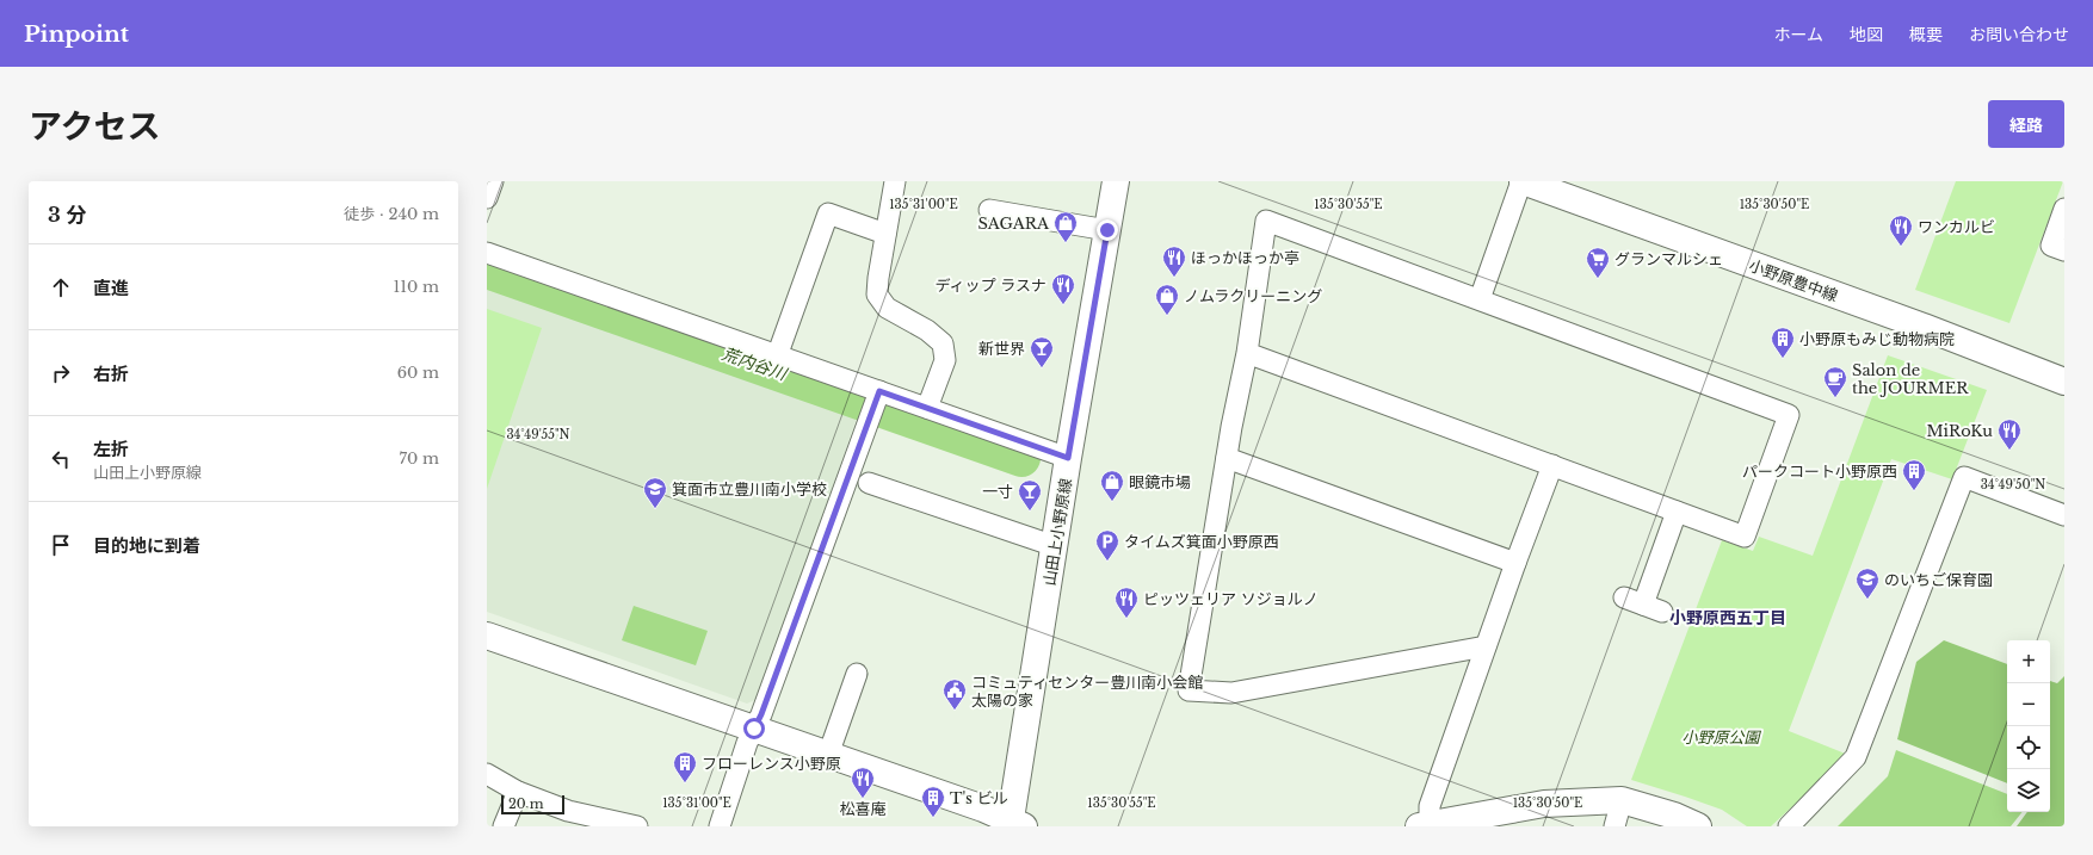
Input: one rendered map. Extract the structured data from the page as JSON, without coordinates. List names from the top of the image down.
{
  "streets": {
    "street": ["小野原豊中線", "山田上小野原線"]
  },
  "districts": ["小野原西五丁目"],
  "water": ["荒内谷川"],
  "parks": ["小野原公園"],
  "places": {
    "shop": ["SAGARA", "ノムラクリーニング", "眼鏡市場"],
    "restaurant": [
      "ワンカルビ",
      "ほっかほっか亭",
      "ディップ ラスナ",
      "MiRoKu",
      "ピッツェリア ソジョルノ",
      "松喜庵"
    ],
    "supermarket": ["グランマルシェ"],
    "building": [
      "小野原もみじ動物病院",
      "パークコート小野原西",
      "フローレンス小野原",
      "T's ビル"
    ],
    "bar": ["新世界", "一寸"],
    "cafe": ["Salon de the JOURMER"],
    "school or university": ["箕面市立豊川南小学校", "のいちご保育園"],
    "parking": ["タイムズ箕面小野原西"],
    "public building": ["コミュティセンター豊川南小会館 太陽の家"]
  },
  "scale_bar": "20 m",
  "page": {
    "header": "Pinpoint",
    "nav": [
      "ホーム",
      "地図",
      "概要",
      "お問い合わせ"
    ],
    "title": "アクセス",
    "buttons": "経路",
    "heading": ["3 分", "徒歩 · 240 m"],
    "list": [
      ["直進", "110 m"],
      ["右折", "60 m"],
      ["左折", "山田上小野原線", "70 m"],
      "目的地に到着"
    ],
    "map_buttons": ["+", "−"],
    "scale": "20 m"
  },
  "coordinates": [
    "135°31'00\"E",
    "135°30'55\"E",
    "135°30'50\"E",
    "34°49'55\"N",
    "34°49'50\"N"
  ]
}
